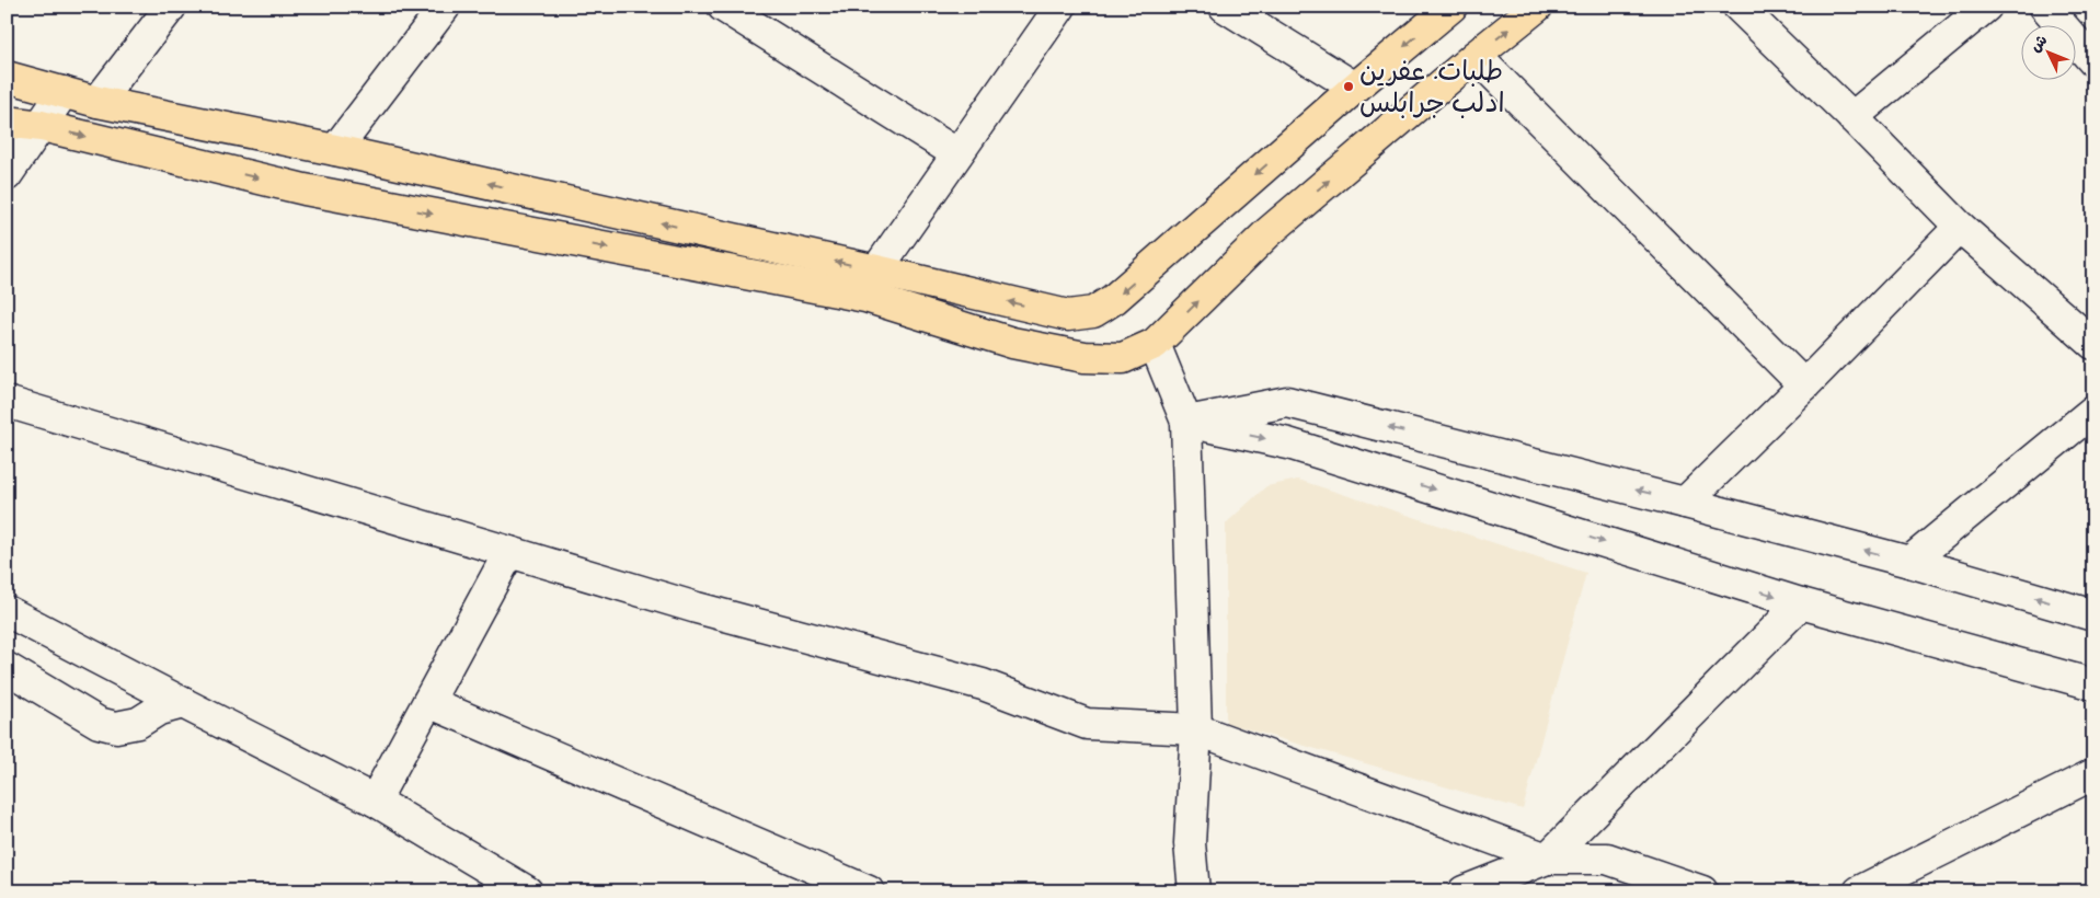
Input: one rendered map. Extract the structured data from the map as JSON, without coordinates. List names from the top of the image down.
{
  "places": ["طلبات. عفرين ادلب جرابلس"],
  "north": "top left"
}
